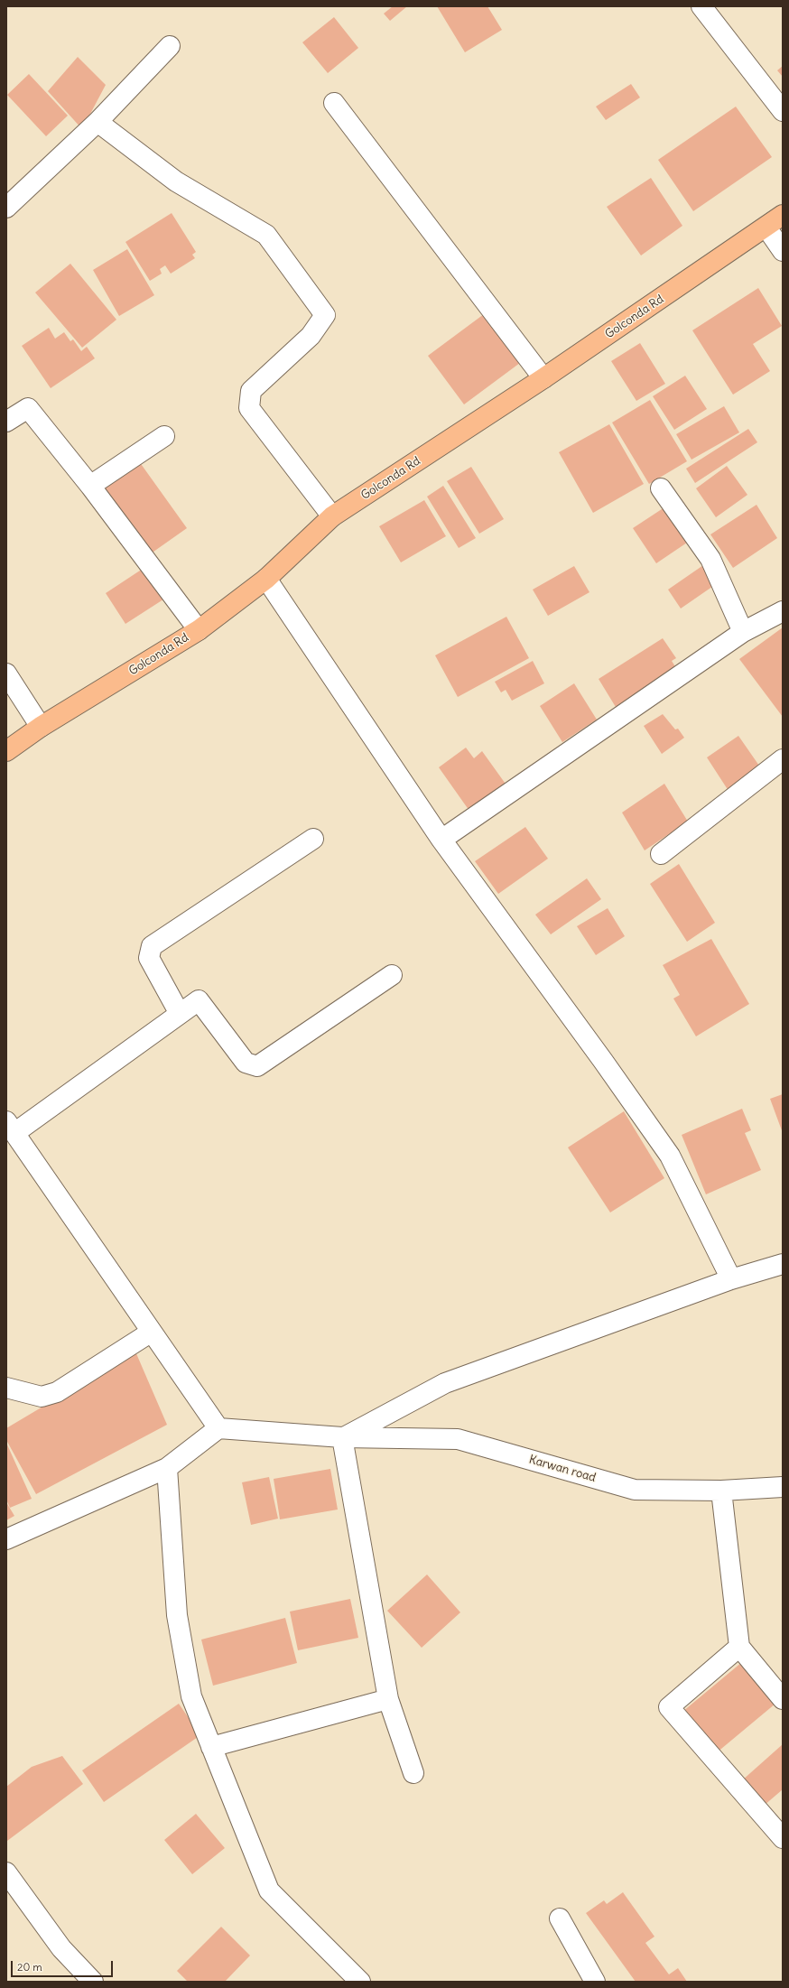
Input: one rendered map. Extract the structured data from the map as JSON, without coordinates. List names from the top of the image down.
{
  "streets": {
    "main road": ["Golconda Rd"],
    "street": ["Karwan road"]
  },
  "scale_bar": "20 m"
}
